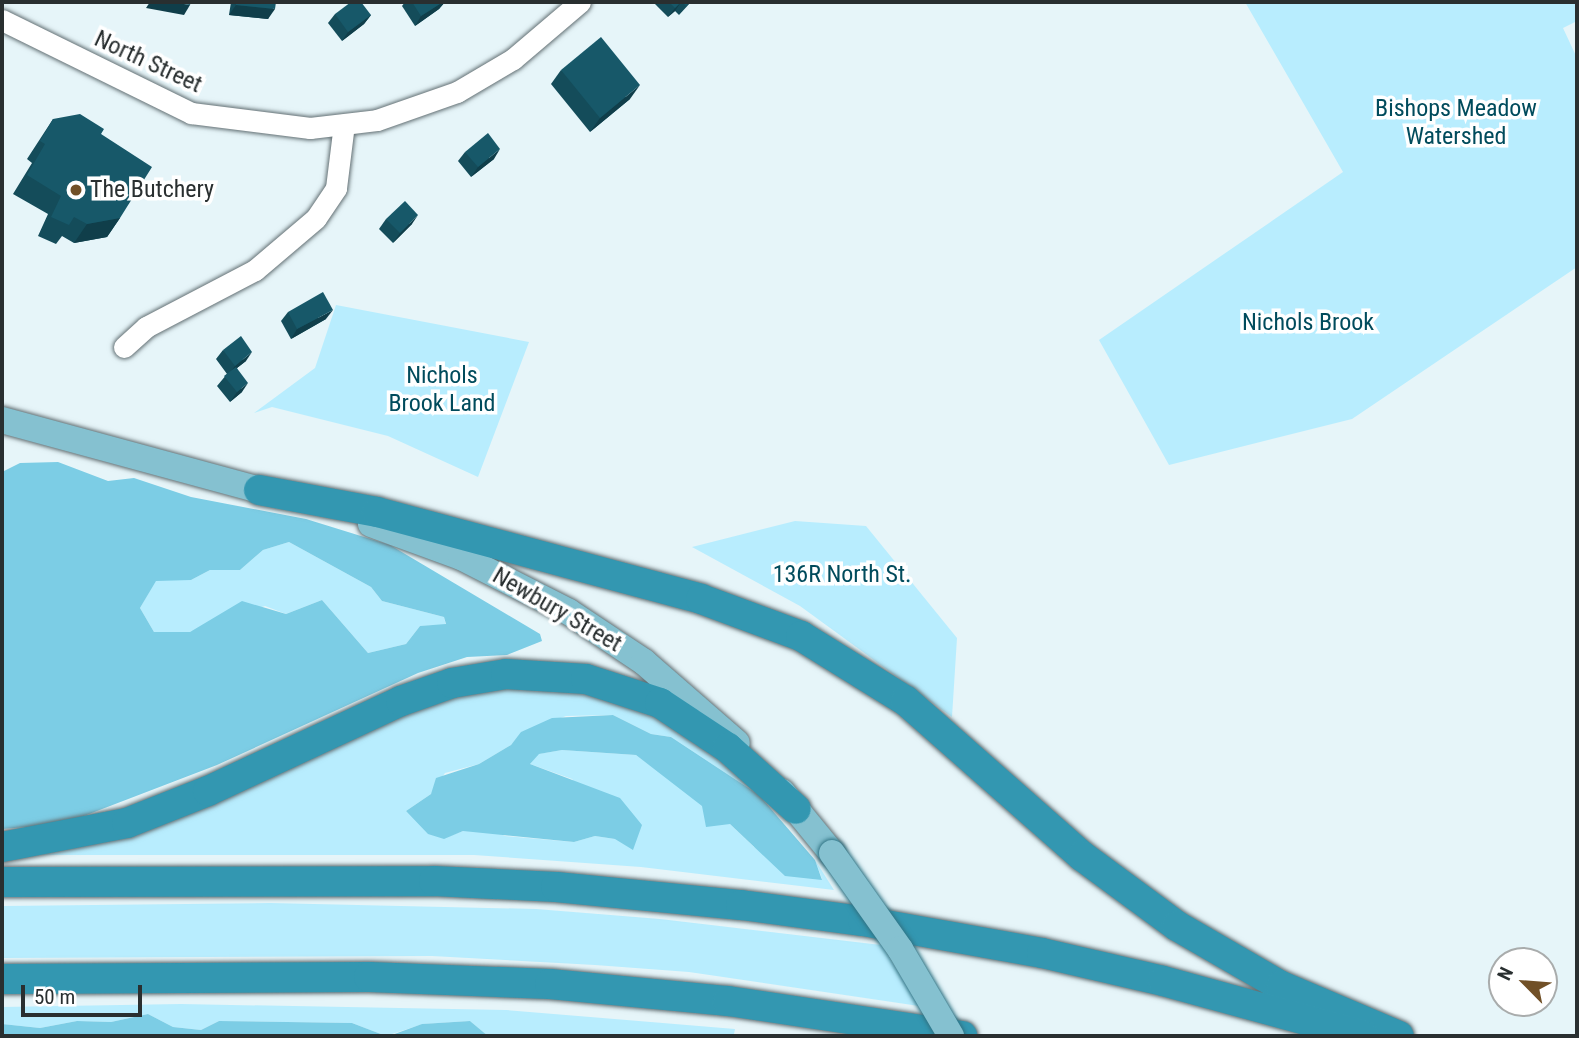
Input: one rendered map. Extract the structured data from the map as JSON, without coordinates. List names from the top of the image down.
{
  "streets": {
    "main road": ["Newbury Street"],
    "street": ["North Street"]
  },
  "parks": [
    "Bishops Meadow Watershed",
    "Nichols Brook",
    "Nichols Brook Land",
    "136R North St."
  ],
  "places": ["The Butchery"],
  "scale_bar": "50 m",
  "north": "top left"
}
